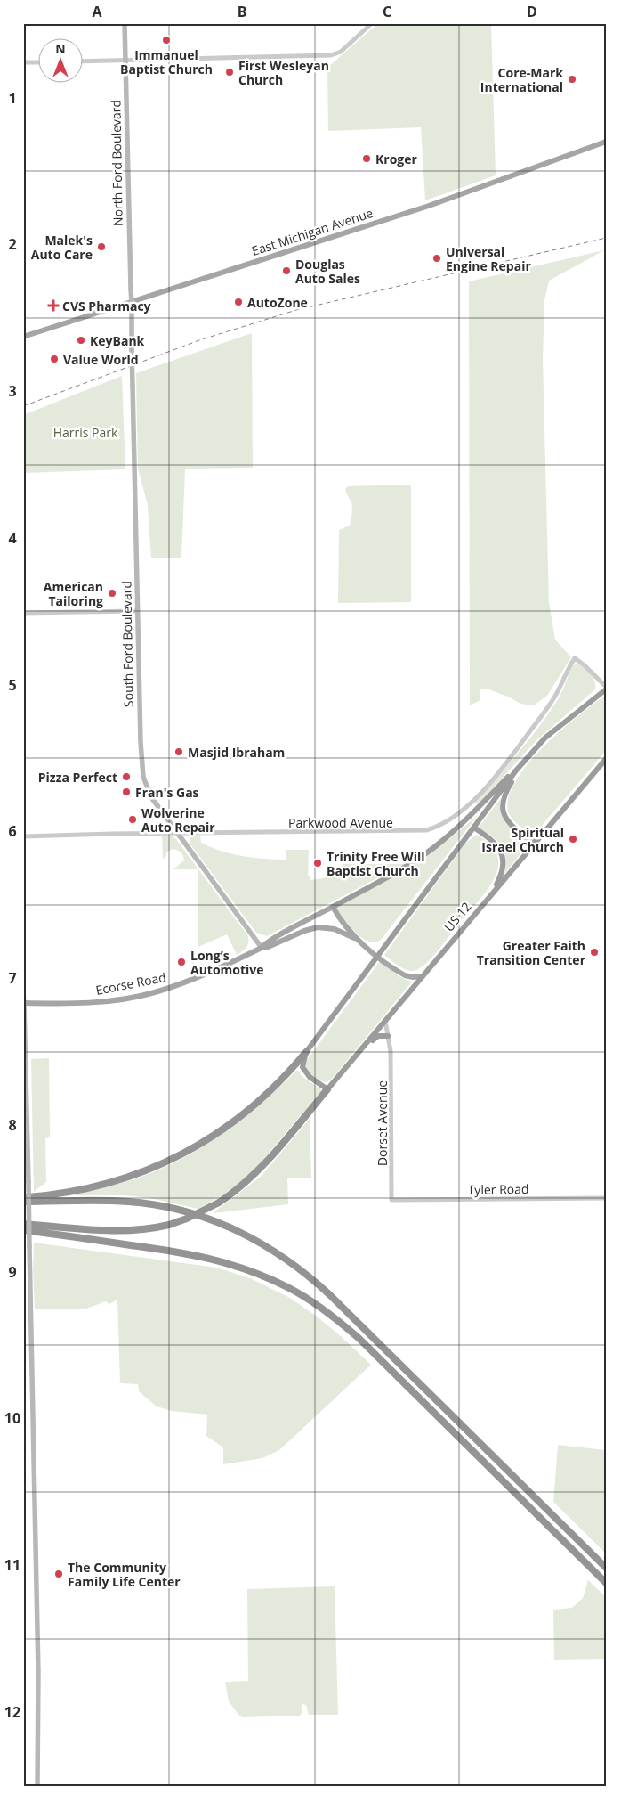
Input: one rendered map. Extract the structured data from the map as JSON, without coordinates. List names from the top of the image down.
{
  "streets": {
    "highway": ["US 12"],
    "main road": [
      "North Ford Boulevard",
      "East Michigan Avenue",
      "South Ford Boulevard",
      "Ecorse Road"
    ],
    "street": ["Parkwood Avenue", "Dorset Avenue", "Tyler Road"]
  },
  "crossings": [
    ["North Ford Boulevard", "South Ford Boulevard"],
    ["South Ford Boulevard", "Parkwood Avenue"],
    ["South Ford Boulevard", "Ecorse Road"],
    ["US 12", "Ecorse Road"],
    ["Dorset Avenue", "Tyler Road"]
  ],
  "parks": ["Harris Park"],
  "places": {
    "other": [
      "Immanuel Baptist Church",
      "First Wesleyan Church",
      "Core-Mark International",
      "Kroger",
      "Malek's Auto Care",
      "Universal Engine Repair",
      "Douglas Auto Sales",
      "AutoZone",
      "KeyBank",
      "Value World",
      "American Tailoring",
      "Masjid Ibraham",
      "Pizza Perfect",
      "Fran's Gas",
      "Wolverine Auto Repair",
      "Spiritual Israel Church",
      "Trinity Free Will Baptist Church",
      "Greater Faith Transition Center",
      "Long’s Automotive",
      "The Community Family Life Center"
    ],
    "health": ["CVS Pharmacy"]
  },
  "north": "top",
  "grid": {
    "columns": [
      "A",
      "B",
      "C",
      "D"
    ],
    "rows": [
      "1",
      "2",
      "3",
      "4",
      "5",
      "6",
      "7",
      "8",
      "9",
      "10",
      "11",
      "12"
    ]
  }
}
